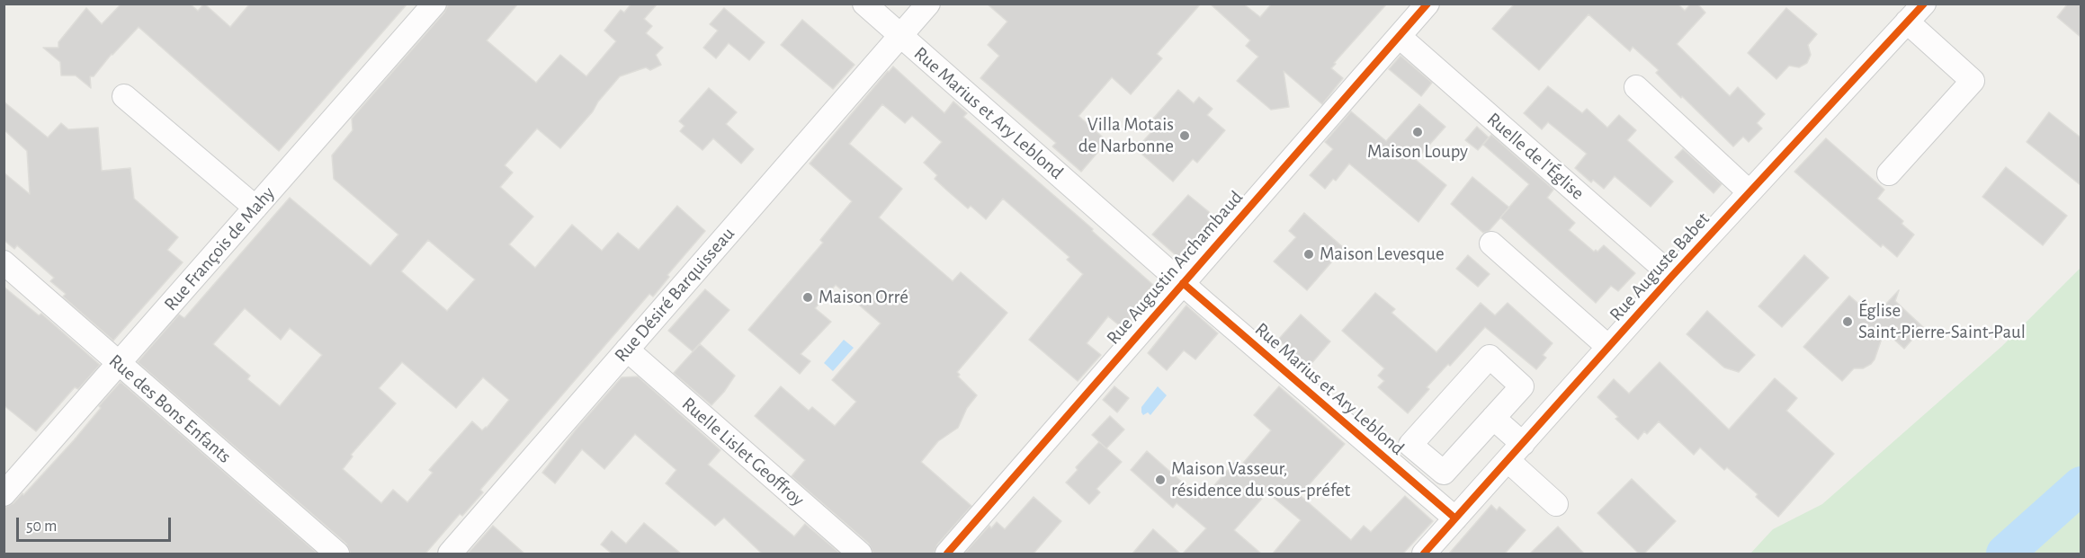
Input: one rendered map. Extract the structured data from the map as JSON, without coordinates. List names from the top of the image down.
{
  "streets": {
    "street": [
      "Rue Marius et Ary Leblond",
      "Ruelle de l'Église",
      "Rue François de Mahy",
      "Rue Auguste Babet",
      "Rue Augustin Archambaud",
      "Rue Désiré Barquisseau",
      "Rue des Bons Enfants",
      "Ruelle Lislet Geoffroy"
    ]
  },
  "crossings": [
    ["Rue Marius et Ary Leblond", "Rue Auguste Babet"],
    ["Rue Marius et Ary Leblond", "Rue Augustin Archambaud"],
    ["Rue Marius et Ary Leblond", "Rue Désiré Barquisseau"],
    ["Ruelle de l'Église", "Rue Auguste Babet"],
    ["Ruelle de l'Église", "Rue Augustin Archambaud"],
    ["Rue François de Mahy", "Rue des Bons Enfants"],
    ["Rue Désiré Barquisseau", "Ruelle Lislet Geoffroy"]
  ],
  "places": [
    "Maison Loupy",
    "Villa Motais de Narbonne",
    "Maison Levesque",
    "Maison Orré",
    "Église Saint-Pierre-Saint-Paul",
    "Maison Vasseur, résidence du sous-préfet"
  ],
  "scale_bar": "50 m"
}
